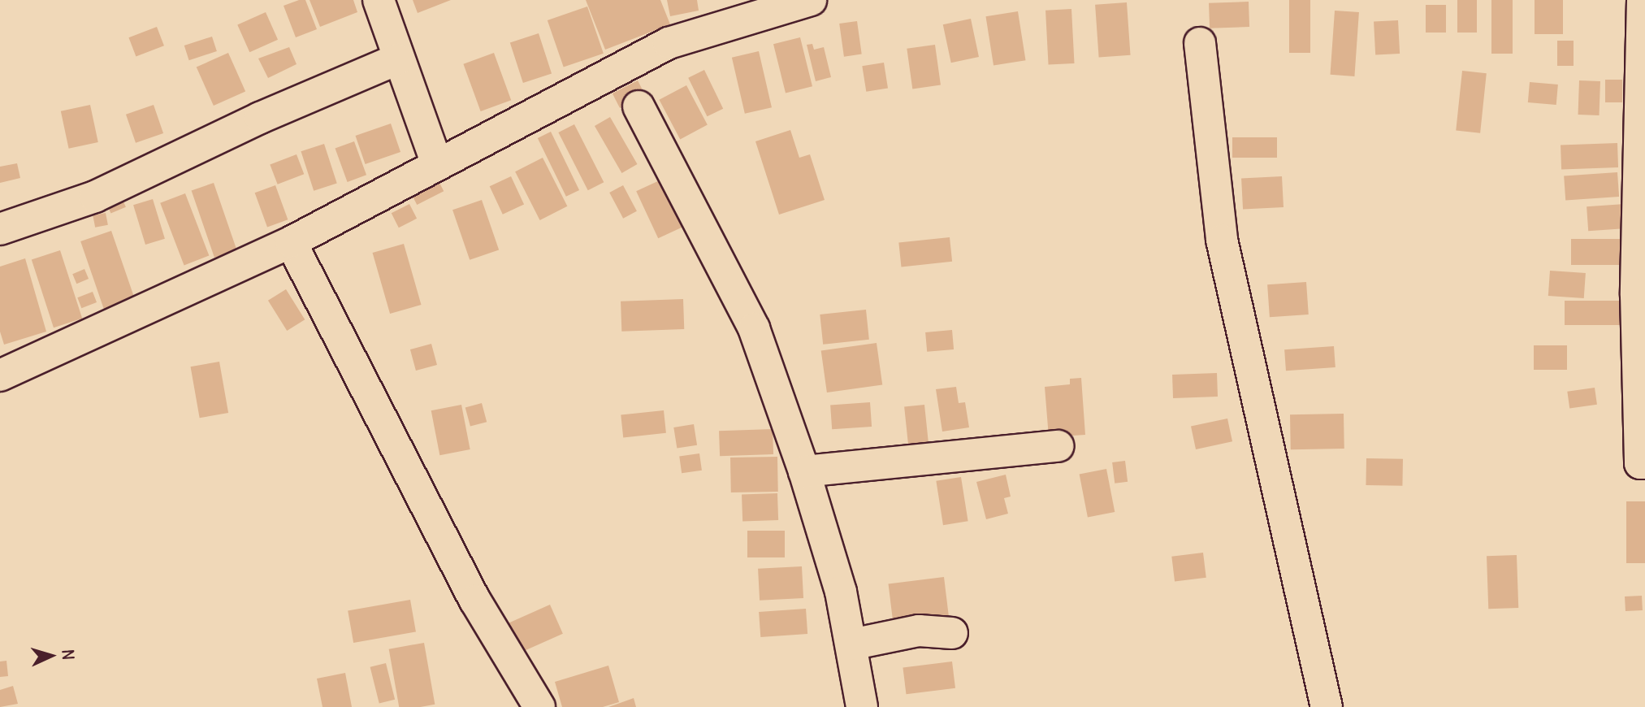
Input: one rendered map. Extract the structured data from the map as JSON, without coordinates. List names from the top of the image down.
{
  "north": "right"
}
